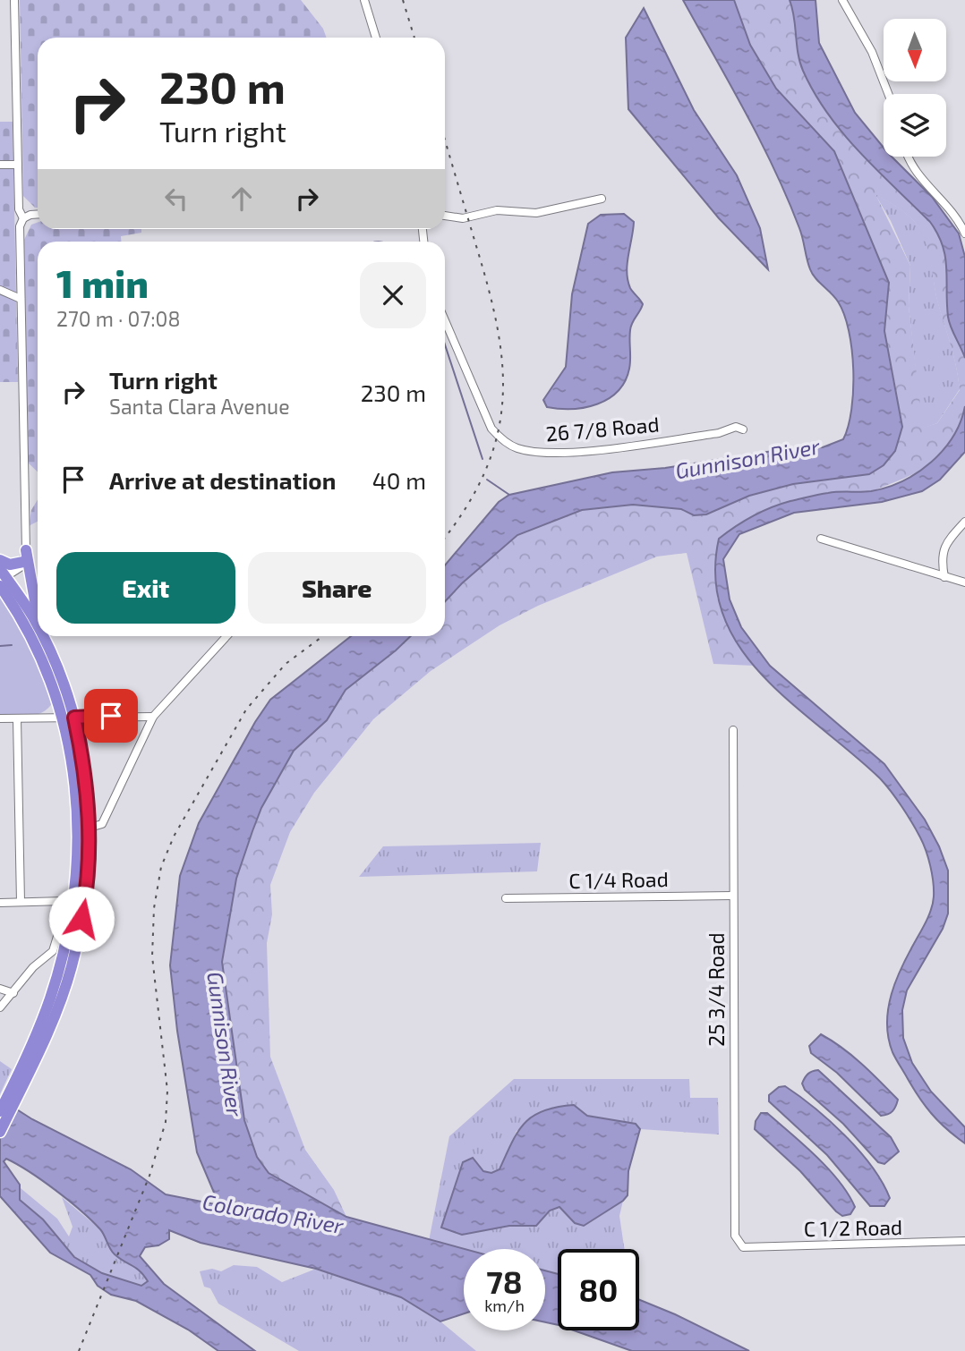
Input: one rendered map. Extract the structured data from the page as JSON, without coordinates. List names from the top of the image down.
{
  "streets": {
    "street": [
      "26 7/8 Road",
      "C 1/4 Road",
      "25 3/4 Road",
      "C 1/2 Road"
    ]
  },
  "crossings": [
    ["C 1/4 Road", "25 3/4 Road"],
    ["25 3/4 Road", "C 1/2 Road"]
  ],
  "water": ["Gunnison River", "Colorado River"],
  "north": "bottom",
  "page": {
    "turn": ["230 m", "Turn right"],
    "heading": ["1 min", "270 m · 07:08"],
    "list": [
      {
        "name": "Turn right",
        "note": "Santa Clara Avenue",
        "value": "230 m"
      },
      {
        "name": "Arrive at destination",
        "value": "40 m"
      }
    ],
    "buttons": ["Exit", "Share"],
    "speed": "78 km/h",
    "limit": "80"
  }
}
